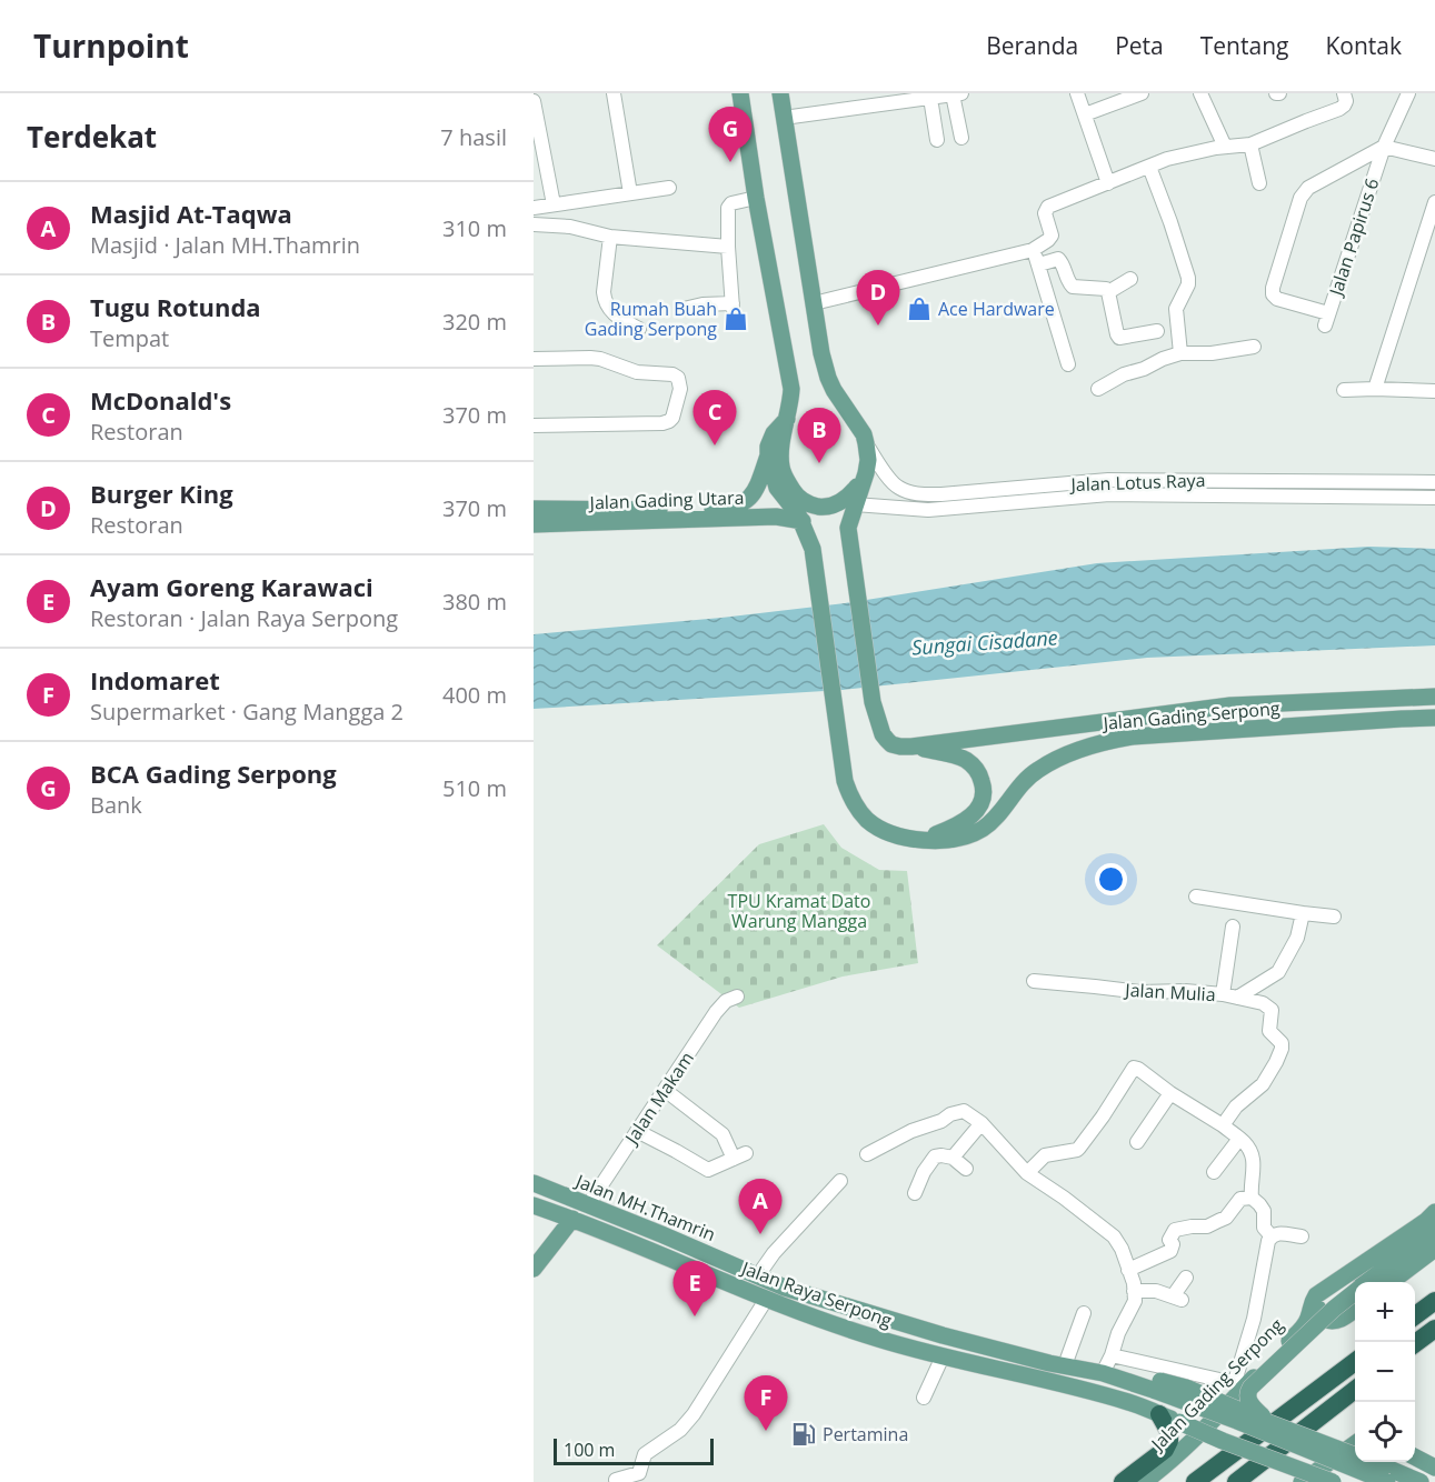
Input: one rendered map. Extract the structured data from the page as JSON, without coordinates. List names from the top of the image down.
{
  "streets": {
    "main road": [
      "Jalan Gading Utara",
      "Jalan Gading Serpong",
      "Jalan MH.Thamrin",
      "Jalan Raya Serpong"
    ],
    "street": [
      "Jalan Papirus 6",
      "Jalan Lotus Raya",
      "Jalan Mulia",
      "Jalan Makam"
    ]
  },
  "crossings": [
    ["Jalan Lotus Raya", "Jalan Gading Serpong"],
    ["Jalan Gading Utara", "Jalan Gading Serpong"],
    ["Jalan Makam", "Jalan MH.Thamrin"]
  ],
  "water": ["Sungai Cisadane"],
  "parks": ["TPU Kramat Dato Warung Mangga"],
  "places": {
    "shop": ["Ace Hardware", "Rumah Buah Gading Serpong"],
    "fuel station": ["Pertamina"]
  },
  "scale_bar": "100 m",
  "page": {
    "header": "Turnpoint",
    "nav": [
      "Beranda",
      "Peta",
      "Tentang",
      "Kontak"
    ],
    "heading": ["Terdekat", "7 hasil"],
    "pins": [
      "G",
      "D",
      "C",
      "B",
      "A",
      "E",
      "F"
    ],
    "list": [
      {
        "mark": "A",
        "name": "Masjid At-Taqwa",
        "note": "Masjid · Jalan MH.Thamrin",
        "value": "310 m"
      },
      {
        "mark": "B",
        "name": "Tugu Rotunda",
        "note": "Tempat",
        "value": "320 m"
      },
      {
        "mark": "C",
        "name": "McDonald's",
        "note": "Restoran",
        "value": "370 m"
      },
      {
        "mark": "D",
        "name": "Burger King",
        "note": "Restoran",
        "value": "370 m"
      },
      {
        "mark": "E",
        "name": "Ayam Goreng Karawaci",
        "note": "Restoran · Jalan Raya Serpong",
        "value": "380 m"
      },
      {
        "mark": "F",
        "name": "Indomaret",
        "note": "Supermarket · Gang Mangga 2",
        "value": "400 m"
      },
      {
        "mark": "G",
        "name": "BCA Gading Serpong",
        "note": "Bank",
        "value": "510 m"
      }
    ],
    "map_buttons": ["+", "−"],
    "scale": "100 m"
  }
}
